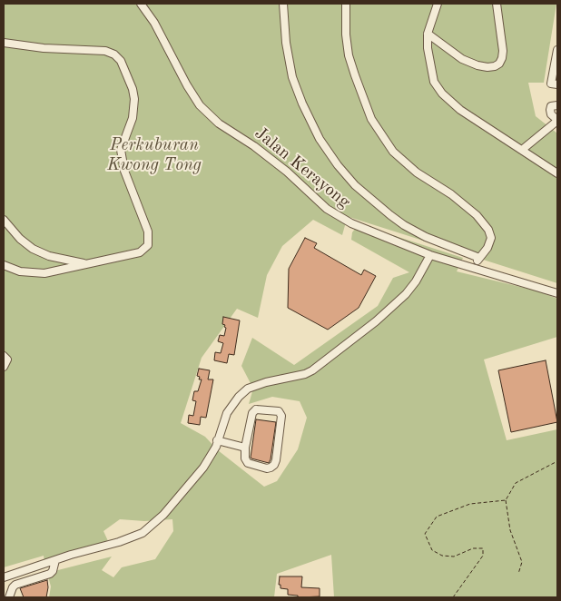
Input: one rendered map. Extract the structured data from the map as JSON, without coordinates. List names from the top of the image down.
{
  "streets": {
    "street": ["Jalan Kerayong"]
  },
  "parks": ["Perkuburan Kwong Tong"]
}
